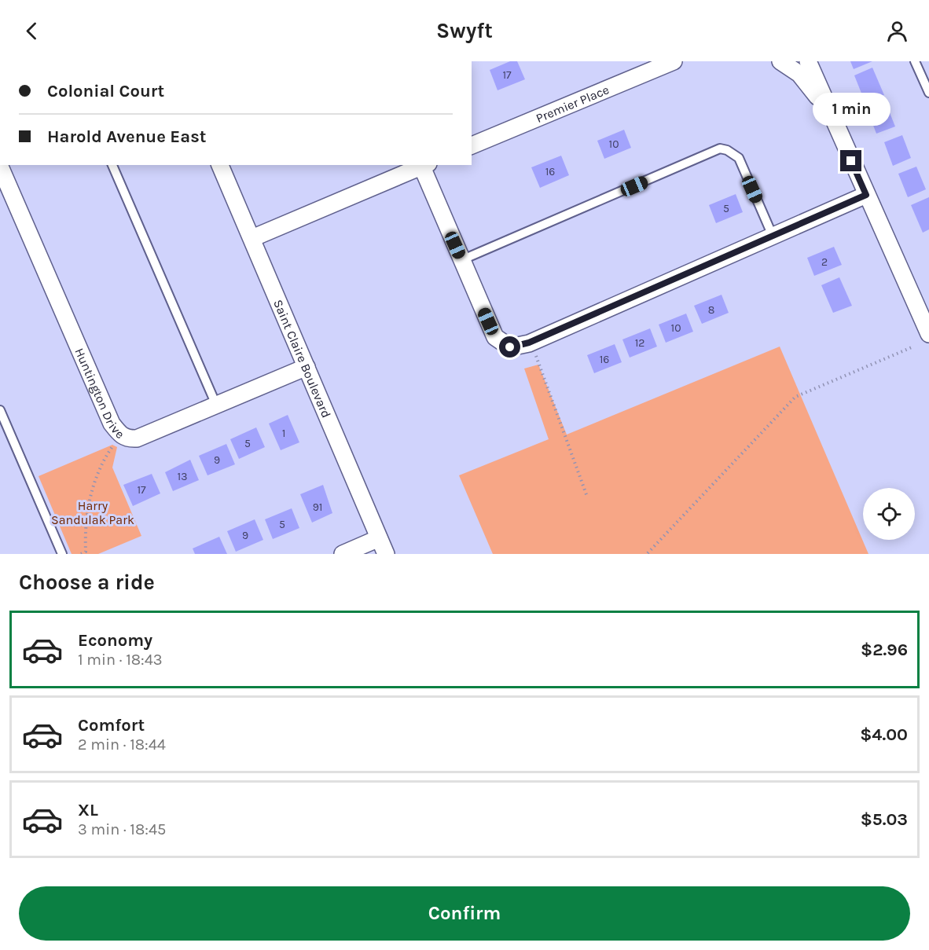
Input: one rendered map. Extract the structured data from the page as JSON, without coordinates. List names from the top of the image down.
{
  "streets": {
    "street": ["Premier Place", "Saint Claire Boulevard", "Huntington Drive"]
  },
  "crossings": [
    ["Saint Claire Boulevard", "Huntington Drive"]
  ],
  "parks": ["Harry Sandulak Park"],
  "house_numbers": [
    "17",
    "10",
    "16",
    "5",
    "2",
    "8",
    "10",
    "12",
    "16",
    "1",
    "5",
    "9",
    "13",
    "17",
    "91",
    "5",
    "9"
  ],
  "page": {
    "header": "Swyft",
    "banner": ["Colonial Court", "Harold Avenue East"],
    "bubble": "1 min",
    "heading": "Choose a ride",
    "list": [
      {
        "name": "Economy",
        "note": "1 min · 18:43",
        "value": "$2.96"
      },
      {
        "name": "Comfort",
        "note": "2 min · 18:44",
        "value": "$4.00"
      },
      {
        "name": "XL",
        "note": "3 min · 18:45",
        "value": "$5.03"
      }
    ],
    "buttons": "Confirm"
  }
}
